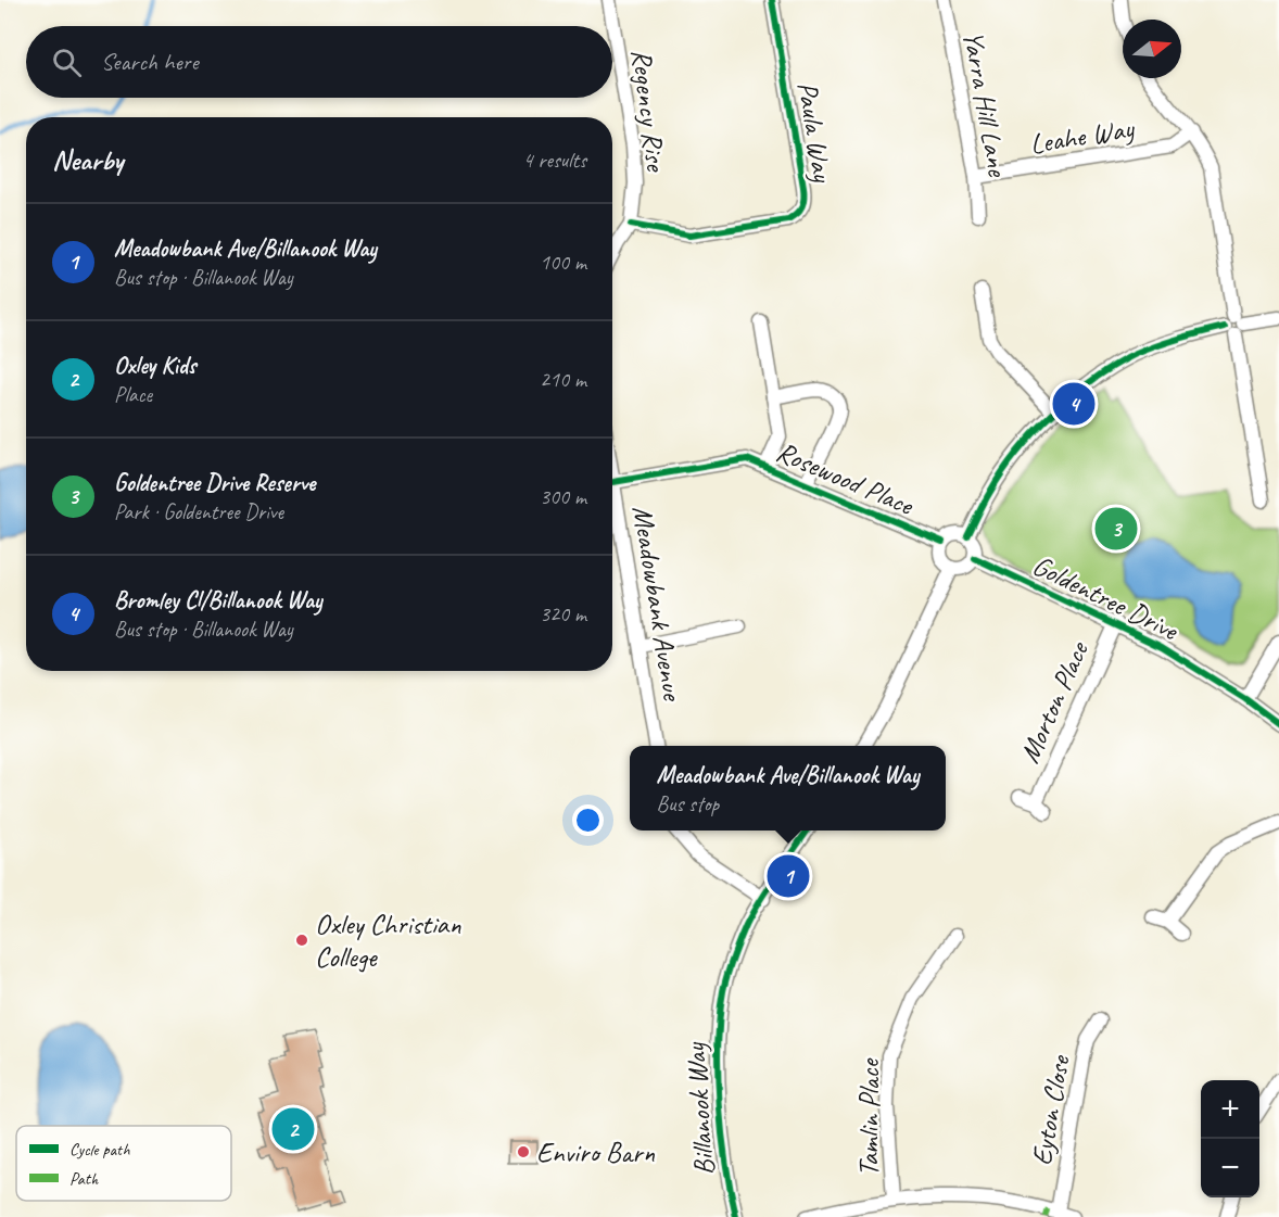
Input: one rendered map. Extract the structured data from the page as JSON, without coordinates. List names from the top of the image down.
{
  "streets": {
    "street": [
      "Yarra Hill Lane",
      "Regency Rise",
      "Paula Way",
      "Leahe Way",
      "Rosewood Place",
      "Goldentree Drive",
      "Meadowbank Avenue",
      "Morton Place",
      "Billanook Way",
      "Eyton Close",
      "Tamlin Place"
    ]
  },
  "crossings": [
    ["Yarra Hill Lane", "Leahe Way"],
    ["Regency Rise", "Paula Way"],
    ["Rosewood Place", "Goldentree Drive"],
    ["Rosewood Place", "Meadowbank Avenue"],
    ["Goldentree Drive", "Morton Place"]
  ],
  "places": ["Oxley Christian College", "Enviro Barn"],
  "legend": ["Cycle path", "Path"],
  "north": "right",
  "page": {
    "search": "Search here",
    "heading": ["Nearby", "4 results"],
    "list": [
      {
        "mark": "1",
        "name": "Meadowbank Ave/Billanook Way",
        "note": "Bus stop · Billanook Way",
        "value": "100 m"
      },
      {
        "mark": "2",
        "name": "Oxley Kids",
        "note": "Place",
        "value": "210 m"
      },
      {
        "mark": "3",
        "name": "Goldentree Drive Reserve",
        "note": "Park · Goldentree Drive",
        "value": "300 m"
      },
      {
        "mark": "4",
        "name": "Bromley Cl/Billanook Way",
        "note": "Bus stop · Billanook Way",
        "value": "320 m"
      }
    ],
    "pins": [
      "4",
      "3",
      "1",
      "2"
    ],
    "popup": ["Meadowbank Ave/Billanook Way", "Bus stop"],
    "map_buttons": ["+", "−"]
  }
}
